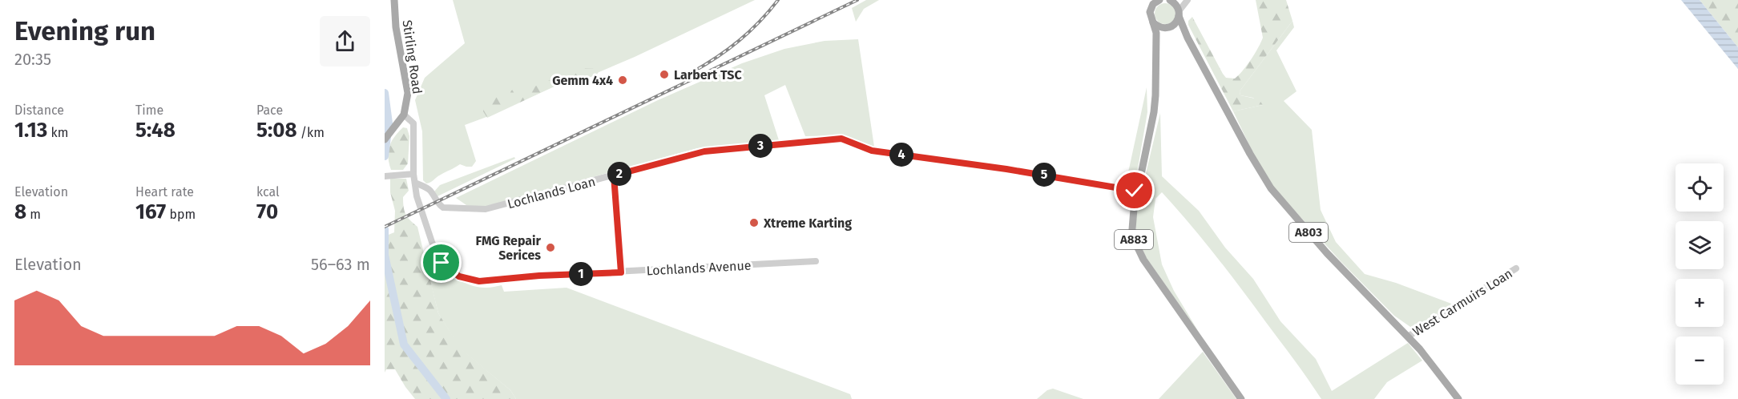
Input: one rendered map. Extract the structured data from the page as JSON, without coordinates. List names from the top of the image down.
{
  "streets": {
    "main road": ["Stirling Road", "A803", "A883"],
    "street": ["Lochlands Loan", "Lochlands Avenue", "West Carmuirs Loan"]
  },
  "crossings": [
    ["Lochlands Loan", "A883"],
    ["Lochlands Loan", "Lochlands Avenue"],
    ["A803", "West Carmuirs Loan"]
  ],
  "places": [
    "Larbert TSC",
    "Gemm 4x4",
    "Xtreme Karting",
    "FMG Repair Serices"
  ],
  "page": {
    "heading": ["Evening run", "20:35"],
    "stats": [
      ["Distance", "1.13 km"],
      ["Time", "5:48"],
      ["Pace", "5:08 /km"],
      ["Elevation", "8 m"],
      ["Heart rate", "167 bpm"],
      ["kcal", "70"]
    ],
    "pins": [
      "3",
      "4",
      "2",
      "5",
      "1"
    ],
    "map_buttons": ["+", "−"],
    "chart": ["Elevation", "56–63 m"]
  }
}
